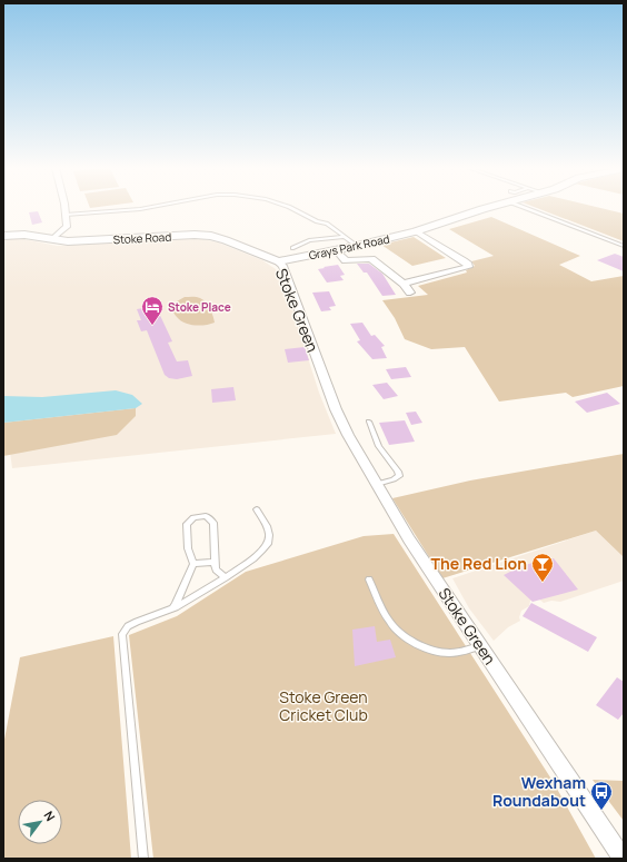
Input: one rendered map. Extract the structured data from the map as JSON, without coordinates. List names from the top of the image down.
{
  "streets": {
    "main road": ["Stoke Road", "Grays Park Road"],
    "street": ["Stoke Green"]
  },
  "crossings": [
    ["Stoke Road", "Grays Park Road"],
    ["Stoke Road", "Stoke Green"],
    ["Grays Park Road", "Stoke Green"]
  ],
  "parks": ["Stoke Green Cricket Club"],
  "places": {
    "hotel": ["Stoke Place"],
    "bar": ["The Red Lion"],
    "bus stop": ["Wexham Roundabout"]
  },
  "north": "top right"
}
